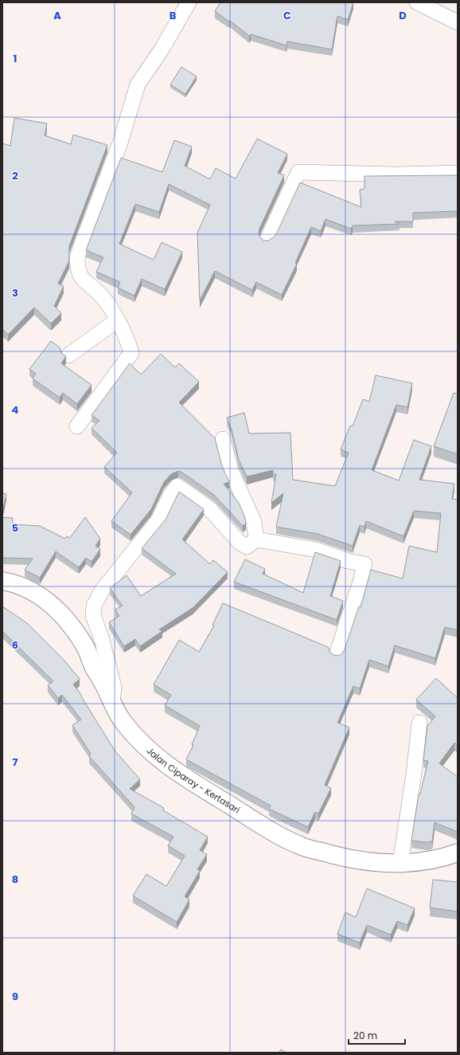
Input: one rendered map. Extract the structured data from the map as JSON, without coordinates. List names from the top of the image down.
{
  "streets": {
    "main road": ["Jalan Ciparay - Kertasari"]
  },
  "scale_bar": "20 m",
  "grid": {
    "columns": [
      "A",
      "B",
      "C",
      "D"
    ],
    "rows": [
      "1",
      "2",
      "3",
      "4",
      "5",
      "6",
      "7",
      "8",
      "9"
    ]
  }
}
